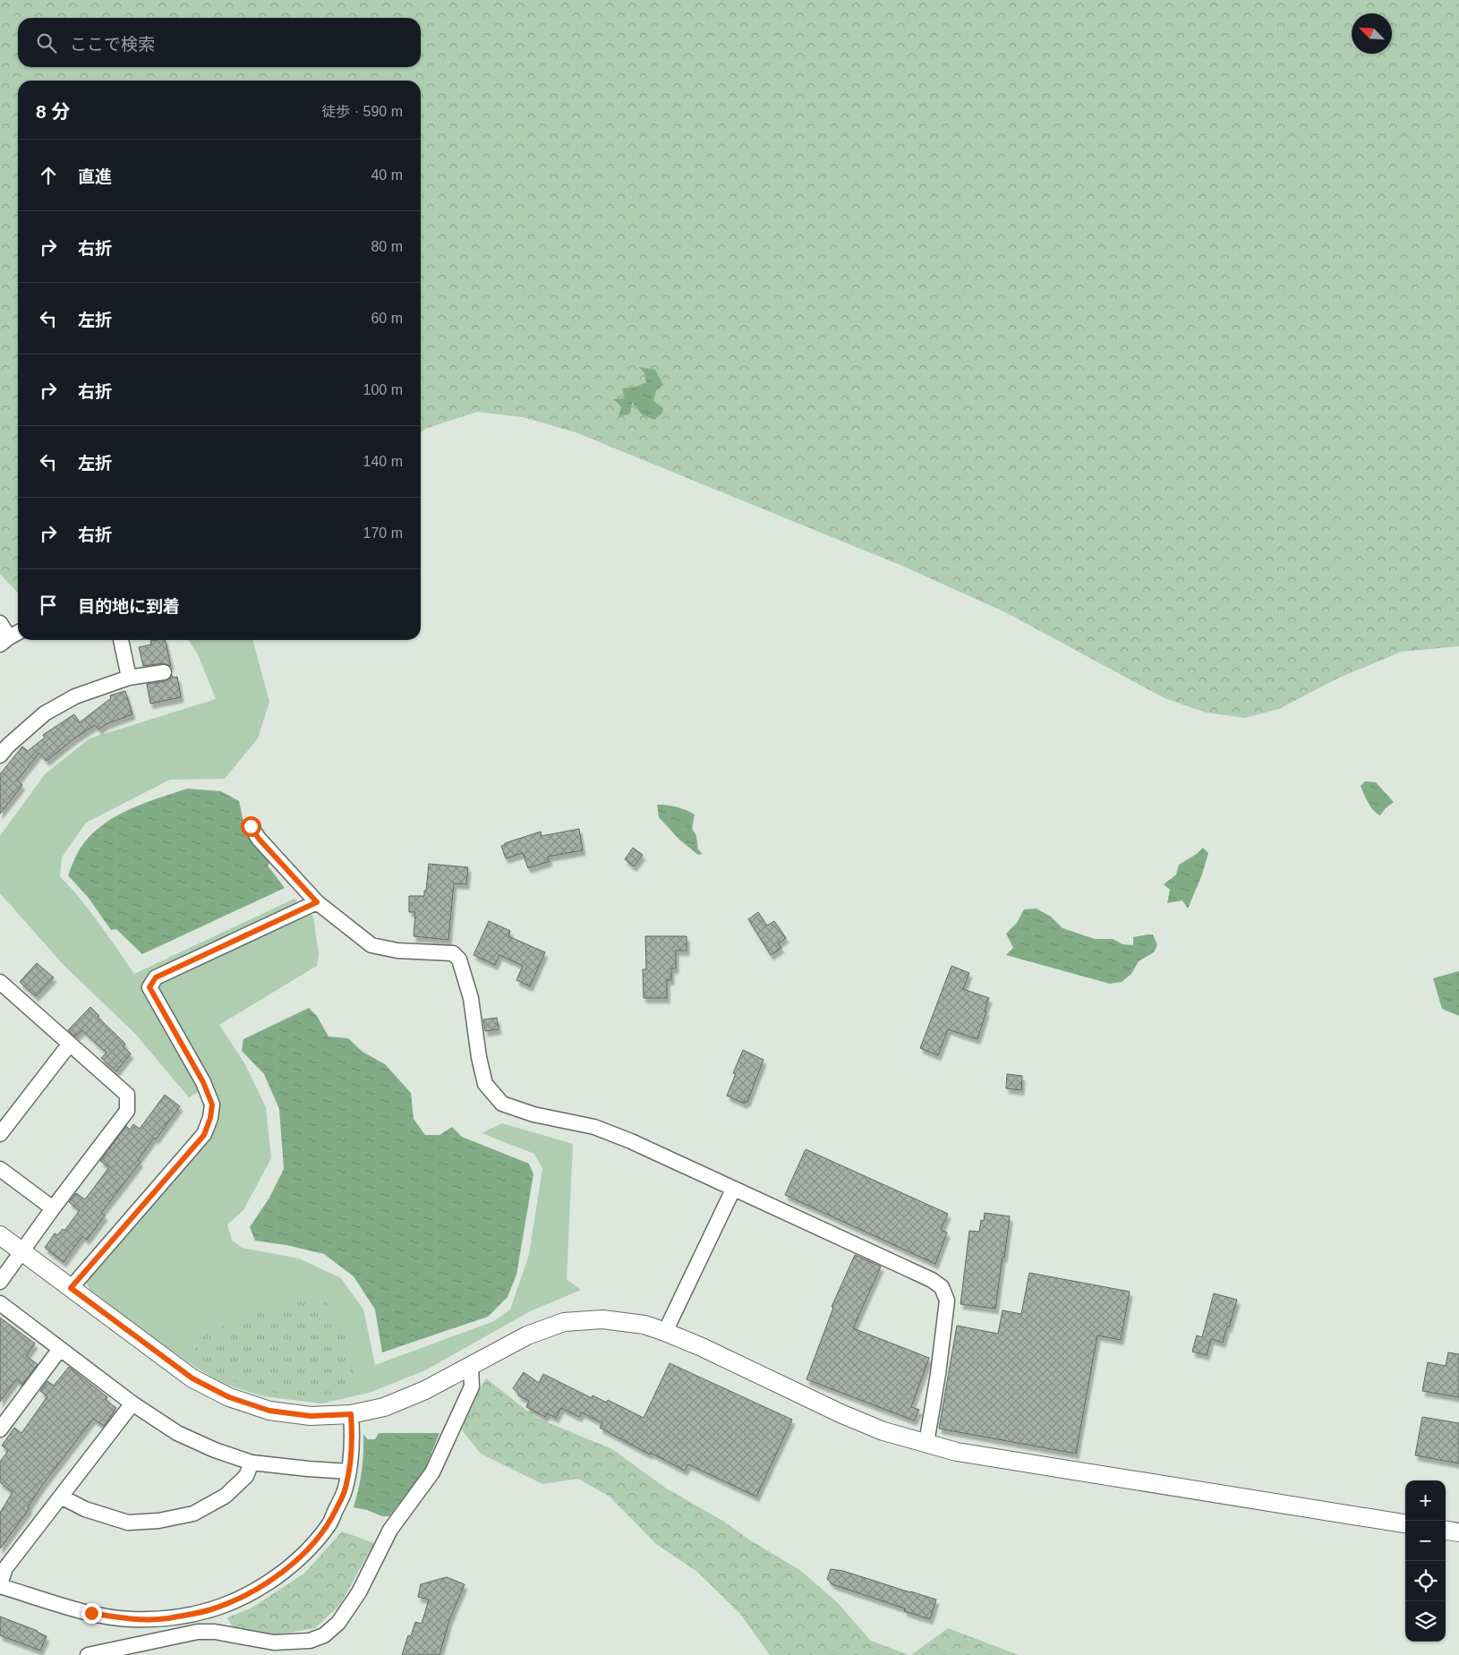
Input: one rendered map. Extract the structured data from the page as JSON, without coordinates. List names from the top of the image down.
{
  "north": "top left",
  "page": {
    "search": "ここで検索",
    "heading": ["8 分", "徒歩 · 590 m"],
    "list": [
      ["直進", "40 m"],
      ["右折", "80 m"],
      ["左折", "60 m"],
      ["右折", "100 m"],
      ["左折", "140 m"],
      ["右折", "170 m"],
      "目的地に到着"
    ],
    "map_buttons": ["+", "−"]
  }
}
